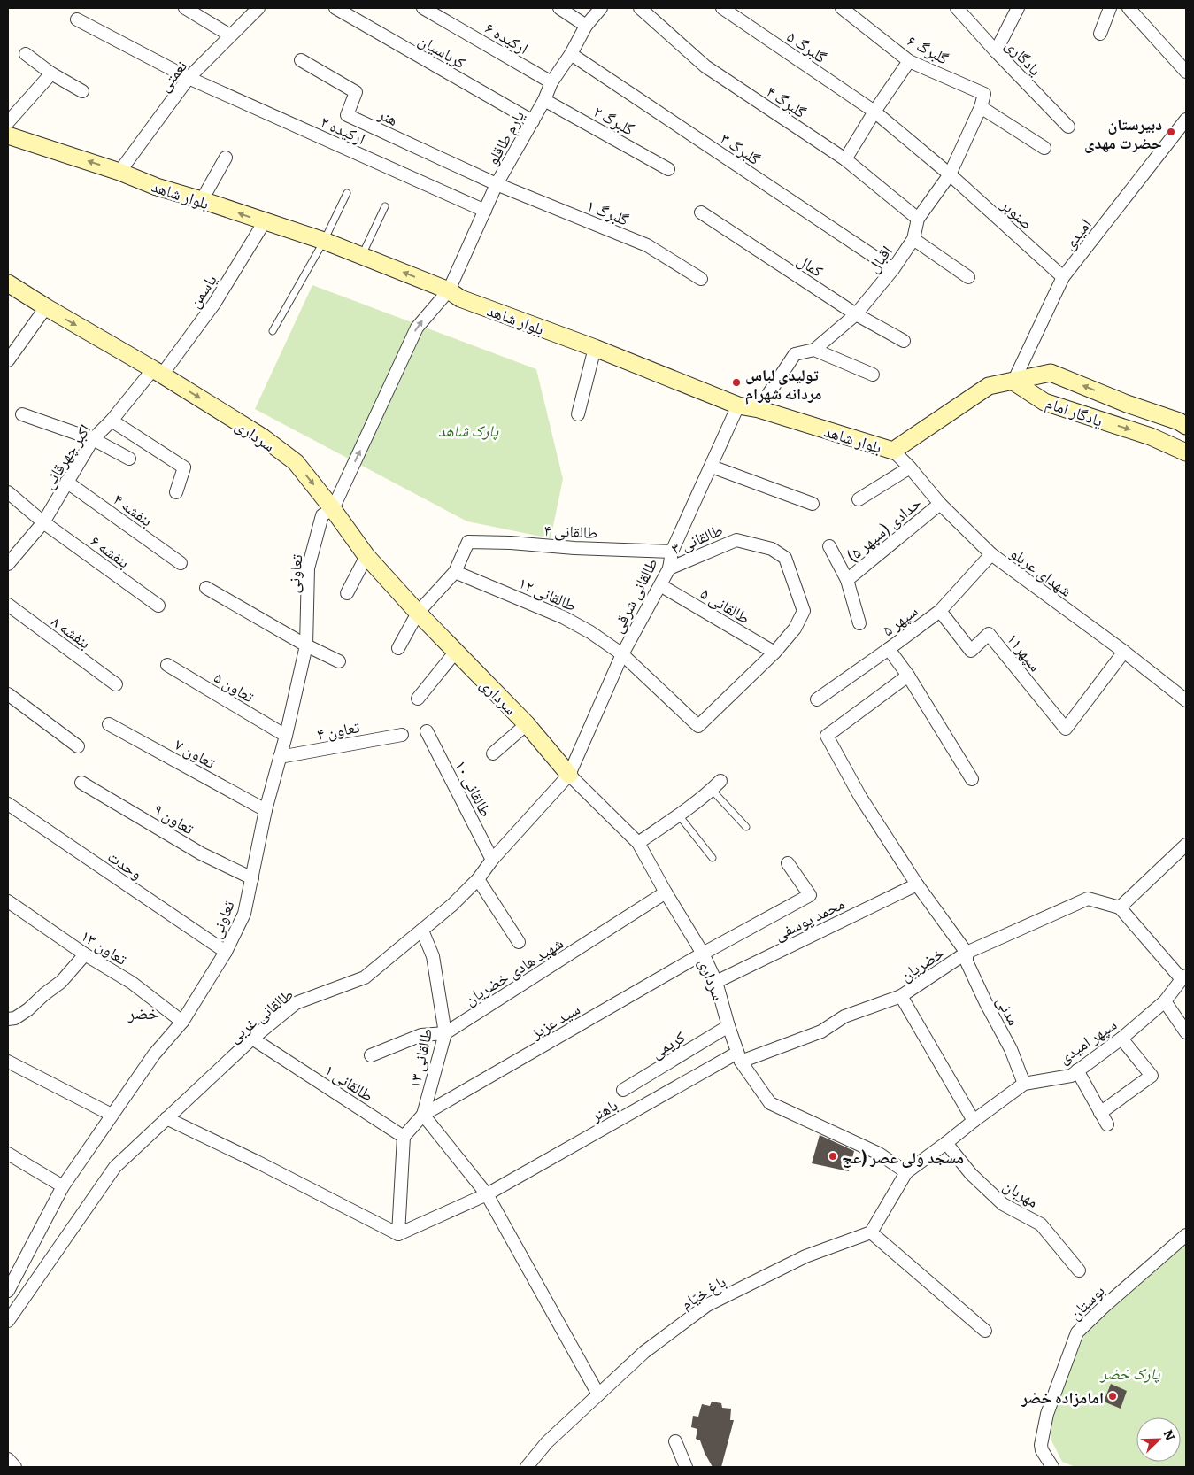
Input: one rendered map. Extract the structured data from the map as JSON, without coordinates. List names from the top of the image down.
{
  "streets": {
    "main road": ["بلوار شاهد", "یادگار امام", "سرداری"],
    "street": [
      "ارکیده ۶",
      "گلبرگ ۵",
      "گلبرگ ۶",
      "کرباسیان",
      "یادگاری",
      "نعمتی",
      "گلبرگ ۴",
      "هنر",
      "گلبرگ ۲",
      "ارکیده ۲",
      "یارم طاقلو",
      "گلبرگ ۳",
      "گلبرگ ۱",
      "صنوبر",
      "امیدی",
      "اقبال",
      "کمال",
      "یاسمن",
      "اکبر چهرقانی",
      "بنفشه ۴",
      "حدادی (سپهر ۵)",
      "طالقانی ۴",
      "طالقانی ۳",
      "بنفشه ۶",
      "شهدای عربلو",
      "تعاونی",
      "طالقانی ۱۲",
      "طالقانی شرقی",
      "طالقانی ۵",
      "سپهر ۵",
      "بنفشه ۸",
      "سپهر۱۱",
      "تعاون ۵",
      "تعاون ۴",
      "تعاون ۷",
      "طالقانی ۱۰",
      "تعاون ۹",
      "وحدت",
      "محمد یوسفی",
      "تعاون ۱۳",
      "خضریان",
      "شهید هادی خضریان",
      "مدنی",
      "طالقانی غربی",
      "سید عزیز",
      "سپهر امیدی",
      "کریمی",
      "طالقانی ۱۳",
      "طالقانی ۱",
      "باهنر",
      "مهربان",
      "باغ خیّام",
      "بوستان"
    ]
  },
  "crossings": [
    ["ارکیده ۶", "یارم طاقلو"],
    ["گلبرگ ۵", "صنوبر"],
    ["گلبرگ ۵", "اقبال"],
    ["گلبرگ ۶", "اقبال"],
    ["کرباسیان", "یارم طاقلو"],
    ["نعمتی", "ارکیده ۲"],
    ["نعمتی", "بلوار شاهد"],
    ["گلبرگ ۴", "اقبال"],
    ["هنر", "یارم طاقلو"],
    ["هنر", "گلبرگ ۱"],
    ["گلبرگ ۲", "یارم طاقلو"],
    ["ارکیده ۲", "یارم طاقلو"],
    ["یارم طاقلو", "گلبرگ ۳"],
    ["یارم طاقلو", "بلوار شاهد"],
    ["یارم طاقلو", "گلبرگ ۱"],
    ["یارم طاقلو", "تعاونی"],
    ["گلبرگ ۳", "اقبال"],
    ["بلوار شاهد", "امیدی"],
    ["بلوار شاهد", "اقبال"],
    ["بلوار شاهد", "یاسمن"],
    ["بلوار شاهد", "یادگار امام"],
    ["بلوار شاهد", "شهدای عربلو"],
    ["بلوار شاهد", "تعاونی"],
    ["بلوار شاهد", "طالقانی شرقی"],
    ["صنوبر", "امیدی"],
    ["صنوبر", "اقبال"],
    ["امیدی", "یادگار امام"],
    ["اقبال", "کمال"],
    ["یاسمن", "سرداری"],
    ["یاسمن", "اکبر چهرقانی"],
    ["سرداری", "اکبر چهرقانی"],
    ["سرداری", "تعاونی"],
    ["سرداری", "طالقانی شرقی"],
    ["سرداری", "محمد یوسفی"],
    ["سرداری", "خضریان"],
    ["سرداری", "شهید هادی خضریان"],
    ["سرداری", "طالقانی غربی"],
    ["سرداری", "سید عزیز"],
    ["سرداری", "سپهر امیدی"],
    ["سرداری", "کریمی"],
    ["سرداری", "باهنر"],
    ["اکبر چهرقانی", "بنفشه ۴"],
    ["اکبر چهرقانی", "بنفشه ۶"],
    ["حدادی (سپهر ۵)", "شهدای عربلو"],
    ["طالقانی ۴", "طالقانی ۱۲"],
    ["طالقانی ۴", "طالقانی شرقی"],
    ["طالقانی ۳", "طالقانی ۱۲"],
    ["طالقانی ۳", "طالقانی شرقی"],
    ["طالقانی ۳", "طالقانی ۵"],
    ["شهدای عربلو", "سپهر ۵"],
    ["شهدای عربلو", "سپهر۱۱"],
    ["تعاونی", "تعاون ۵"],
    ["تعاونی", "تعاون ۴"],
    ["تعاونی", "تعاون ۷"],
    ["تعاونی", "تعاون ۹"],
    ["تعاونی", "وحدت"],
    ["تعاونی", "تعاون ۱۳"],
    ["طالقانی ۱۲", "طالقانی شرقی"],
    ["طالقانی ۱۲", "طالقانی ۵"],
    ["طالقانی شرقی", "طالقانی ۵"],
    ["طالقانی شرقی", "طالقانی غربی"],
    ["سپهر ۵", "سپهر۱۱"],
    ["طالقانی ۱۰", "طالقانی غربی"],
    ["خضریان", "مدنی"],
    ["خضریان", "باهنر"],
    ["شهید هادی خضریان", "طالقانی ۱۳"],
    ["مدنی", "سپهر امیدی"],
    ["طالقانی غربی", "طالقانی ۱۳"],
    ["طالقانی غربی", "طالقانی ۱"],
    ["سید عزیز", "طالقانی ۱۳"],
    ["سپهر امیدی", "مهربان"]
  ],
  "districts": ["خضر"],
  "parks": ["پارک شاهد", "پارک خضر"],
  "places": [
    "دبیرستان حضرت مهدی",
    "تولیدی لباس مردانه شهرام",
    "مسجد ولی عصر (عج",
    "امامزاده خضر"
  ],
  "north": "top right"
}
